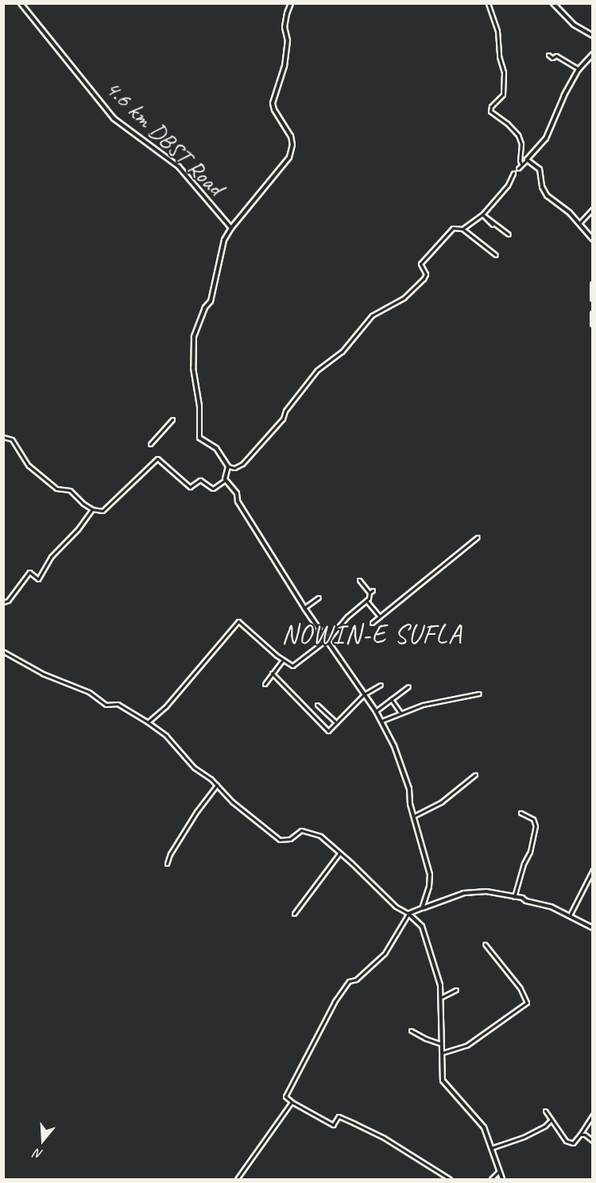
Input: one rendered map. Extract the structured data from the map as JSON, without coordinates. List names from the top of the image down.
{
  "streets": {
    "street": ["4.6 km DBST Road"]
  },
  "districts": ["NOWIN-E SUFLA"],
  "north": "bottom"
}
